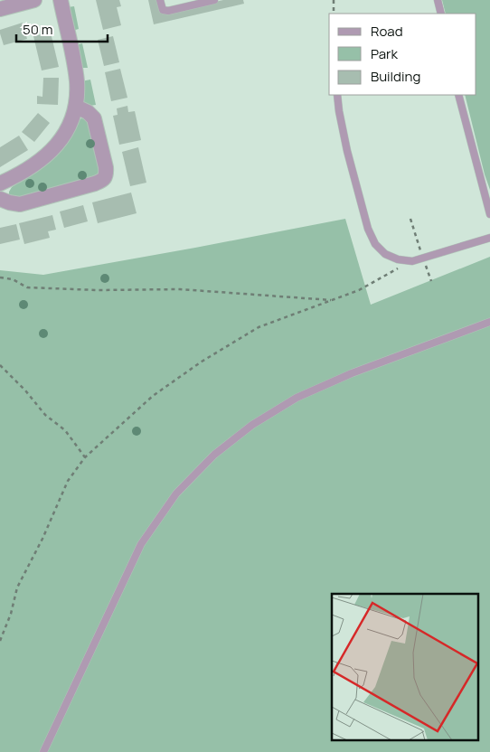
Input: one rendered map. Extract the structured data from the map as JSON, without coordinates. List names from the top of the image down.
{
  "legend": ["Road", "Park", "Building"],
  "scale_bar": "50 m"
}
